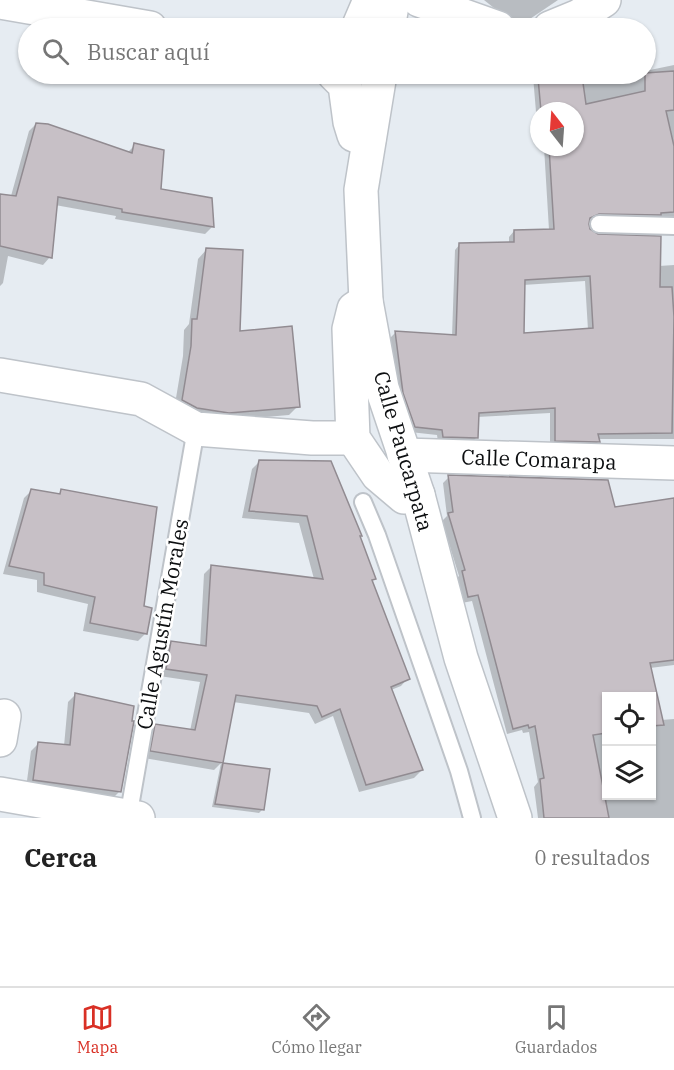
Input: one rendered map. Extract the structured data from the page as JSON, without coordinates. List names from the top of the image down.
{
  "streets": {
    "street": ["Calle Paucarpata", "Calle Comarapa"],
    "lane": ["Calle Agustín Morales"]
  },
  "crossings": [
    ["Calle Paucarpata", "Calle Comarapa"]
  ],
  "north": "top",
  "page": {
    "search": "Buscar aquí",
    "heading": ["Cerca", "0 resultados"],
    "nav": ["Mapa", "Cómo llegar", "Guardados"]
  }
}
